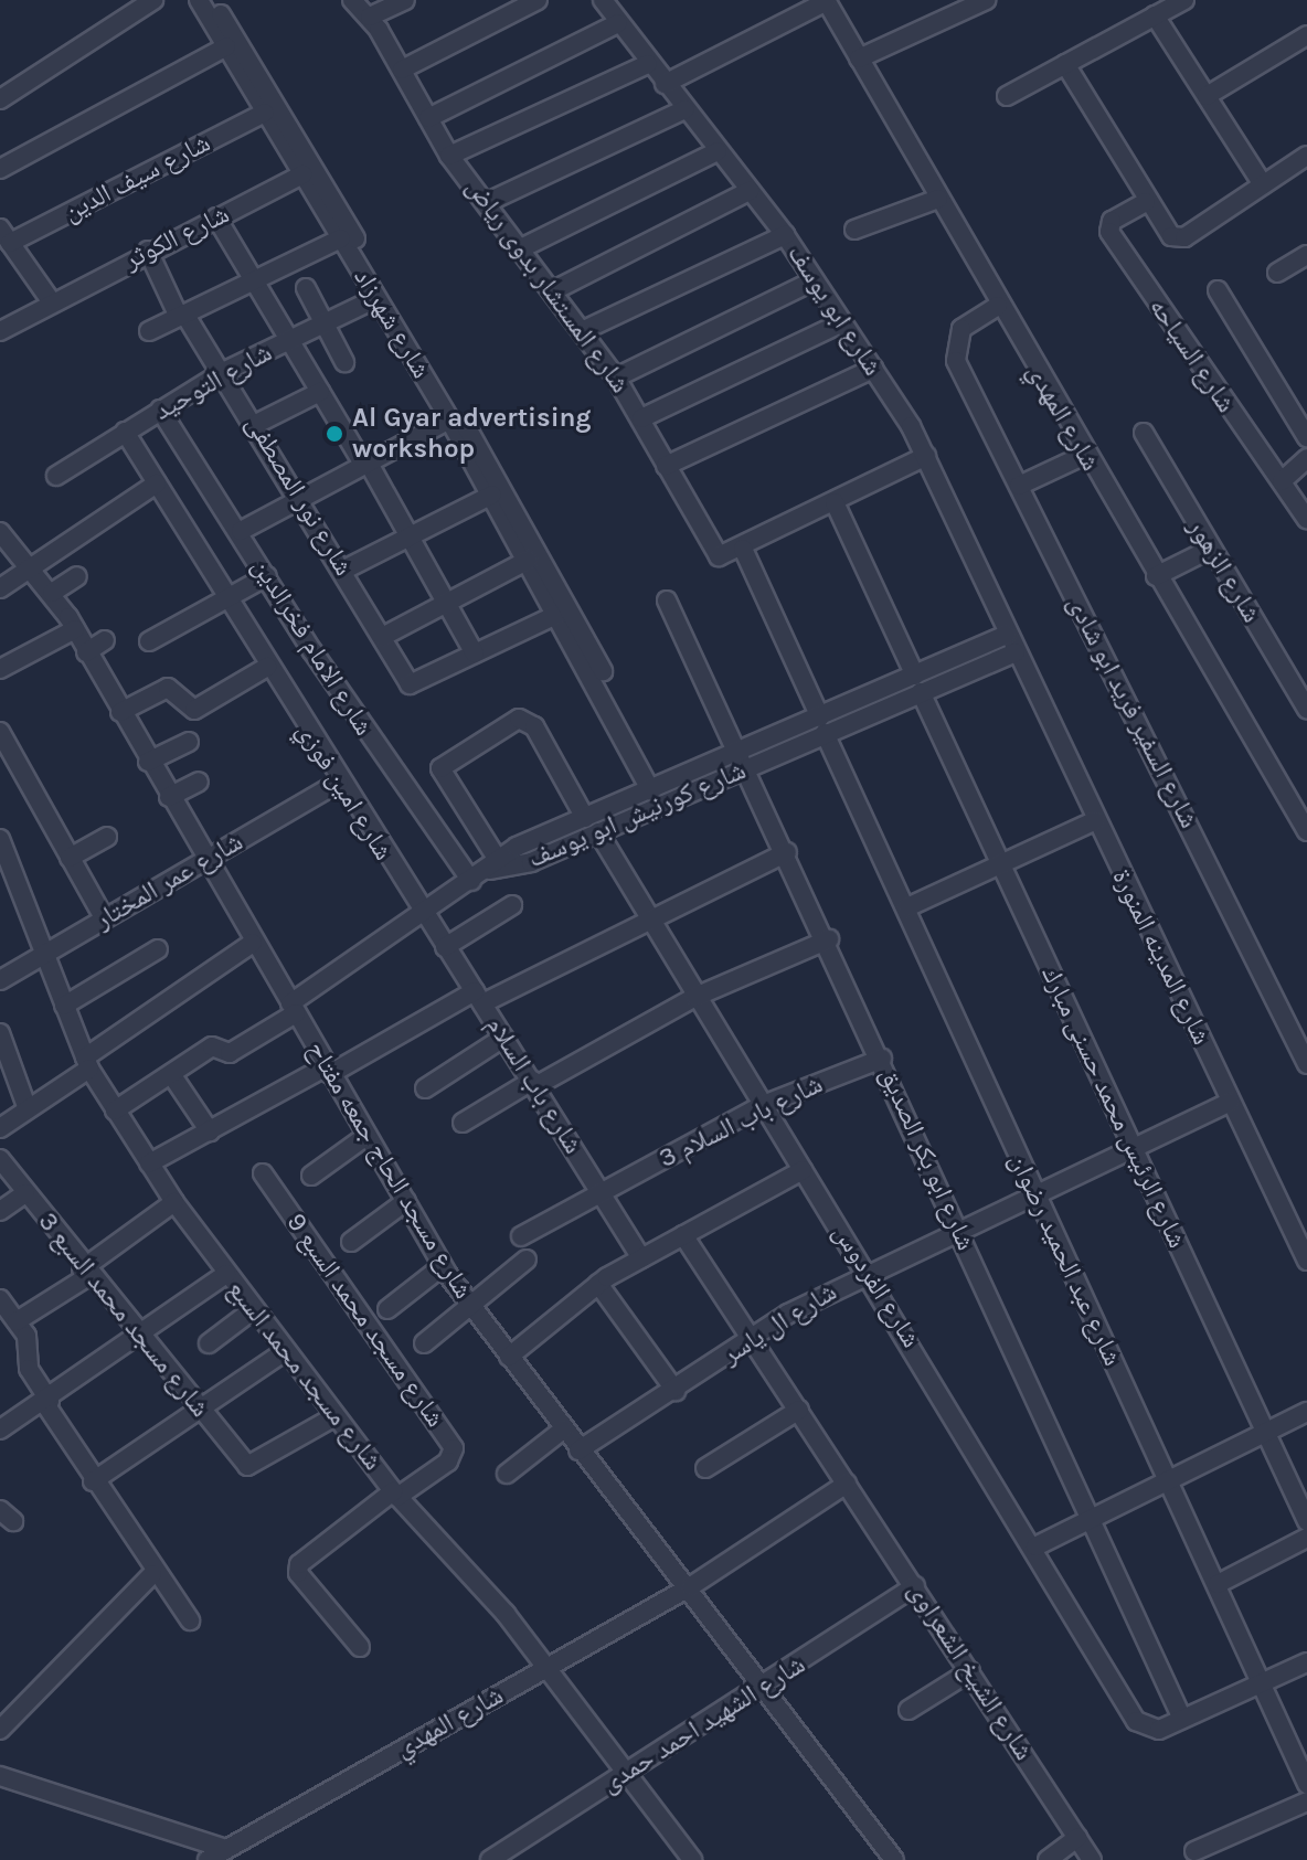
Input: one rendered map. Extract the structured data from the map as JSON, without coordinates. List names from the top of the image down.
{
  "streets": {
    "street": [
      "شارع سيف الدين",
      "شارع الكوثر",
      "شارع المستشار بدوى رياض",
      "شارع ابو يوسف",
      "شارع شهرزاد",
      "شارع السياحه",
      "شارع التوحيد",
      "شارع المهدي",
      "شارع نور المصطفى",
      "شارع الزهور",
      "شارع الامام فخرالدين",
      "شارع السفير فريد ابو شادى",
      "شارع امين فوزي",
      "شارع كورنيش ابو يوسف",
      "شارع عمر المختار",
      "شارع المدينه المنورة",
      "شارع باب السلام",
      "شارع الرئيس محمد حسنى مبارك",
      "شارع باب السلام 3",
      "شارع ابو بكر الصديق",
      "شارع مسجد الحاج جمعه مفتاح",
      "شارع عبد الحميد رضوان",
      "شارع الفردوس",
      "شارع مسجد محمد السبع 3",
      "شارع مسجد محمد السبع 9",
      "شارع ال ياسر",
      "شارع مسجد محمد السبع",
      "شارع الشيخ الشعراوى",
      "شارع الشهيد احمد حمدى"
    ]
  },
  "crossings": [
    ["شارع سيف الدين", "شارع شهرزاد"],
    ["شارع الكوثر", "شارع شهرزاد"],
    ["شارع الكوثر", "شارع نور المصطفى"],
    ["شارع المستشار بدوى رياض", "شارع عبد الحميد رضوان"],
    ["شارع ابو يوسف", "شارع كورنيش ابو يوسف"],
    ["شارع ابو يوسف", "شارع المدينه المنورة"],
    ["شارع شهرزاد", "شارع التوحيد"],
    ["شارع شهرزاد", "شارع كورنيش ابو يوسف"],
    ["شارع التوحيد", "شارع نور المصطفى"],
    ["شارع التوحيد", "شارع الامام فخرالدين"],
    ["شارع التوحيد", "شارع امين فوزي"],
    ["شارع المهدي", "شارع السفير فريد ابو شادى"],
    ["شارع المهدي", "شارع مسجد الحاج جمعه مفتاح"],
    ["شارع المهدي", "شارع مسجد محمد السبع"],
    ["شارع امين فوزي", "شارع عمر المختار"],
    ["شارع امين فوزي", "شارع باب السلام"],
    ["شارع كورنيش ابو يوسف", "شارع المدينه المنورة"],
    ["شارع كورنيش ابو يوسف", "شارع الرئيس محمد حسنى مبارك"],
    ["شارع كورنيش ابو يوسف", "شارع ابو بكر الصديق"],
    ["شارع كورنيش ابو يوسف", "شارع عبد الحميد رضوان"],
    ["شارع كورنيش ابو يوسف", "شارع الفردوس"],
    ["شارع عمر المختار", "شارع مسجد الحاج جمعه مفتاح"],
    ["شارع عمر المختار", "شارع مسجد محمد السبع"],
    ["شارع المدينه المنورة", "شارع ال ياسر"],
    ["شارع باب السلام", "شارع باب السلام 3"],
    ["شارع الرئيس محمد حسنى مبارك", "شارع ال ياسر"],
    ["شارع باب السلام 3", "شارع ابو بكر الصديق"],
    ["شارع باب السلام 3", "شارع الفردوس"],
    ["شارع ابو بكر الصديق", "شارع الفردوس"],
    ["شارع ابو بكر الصديق", "شارع ال ياسر"],
    ["شارع مسجد الحاج جمعه مفتاح", "شارع ال ياسر"],
    ["شارع مسجد الحاج جمعه مفتاح", "شارع الشهيد احمد حمدى"],
    ["شارع عبد الحميد رضوان", "شارع ال ياسر"],
    ["شارع الفردوس", "شارع ال ياسر"],
    ["شارع مسجد محمد السبع 3", "شارع مسجد محمد السبع"],
    ["شارع مسجد محمد السبع 9", "شارع مسجد محمد السبع"],
    ["شارع ال ياسر", "شارع الشيخ الشعراوى"],
    ["شارع مسجد محمد السبع", "شارع الشهيد احمد حمدى"],
    ["شارع الشيخ الشعراوى", "شارع الشهيد احمد حمدى"]
  ],
  "places": ["Al Gyar advertising workshop"]
}
